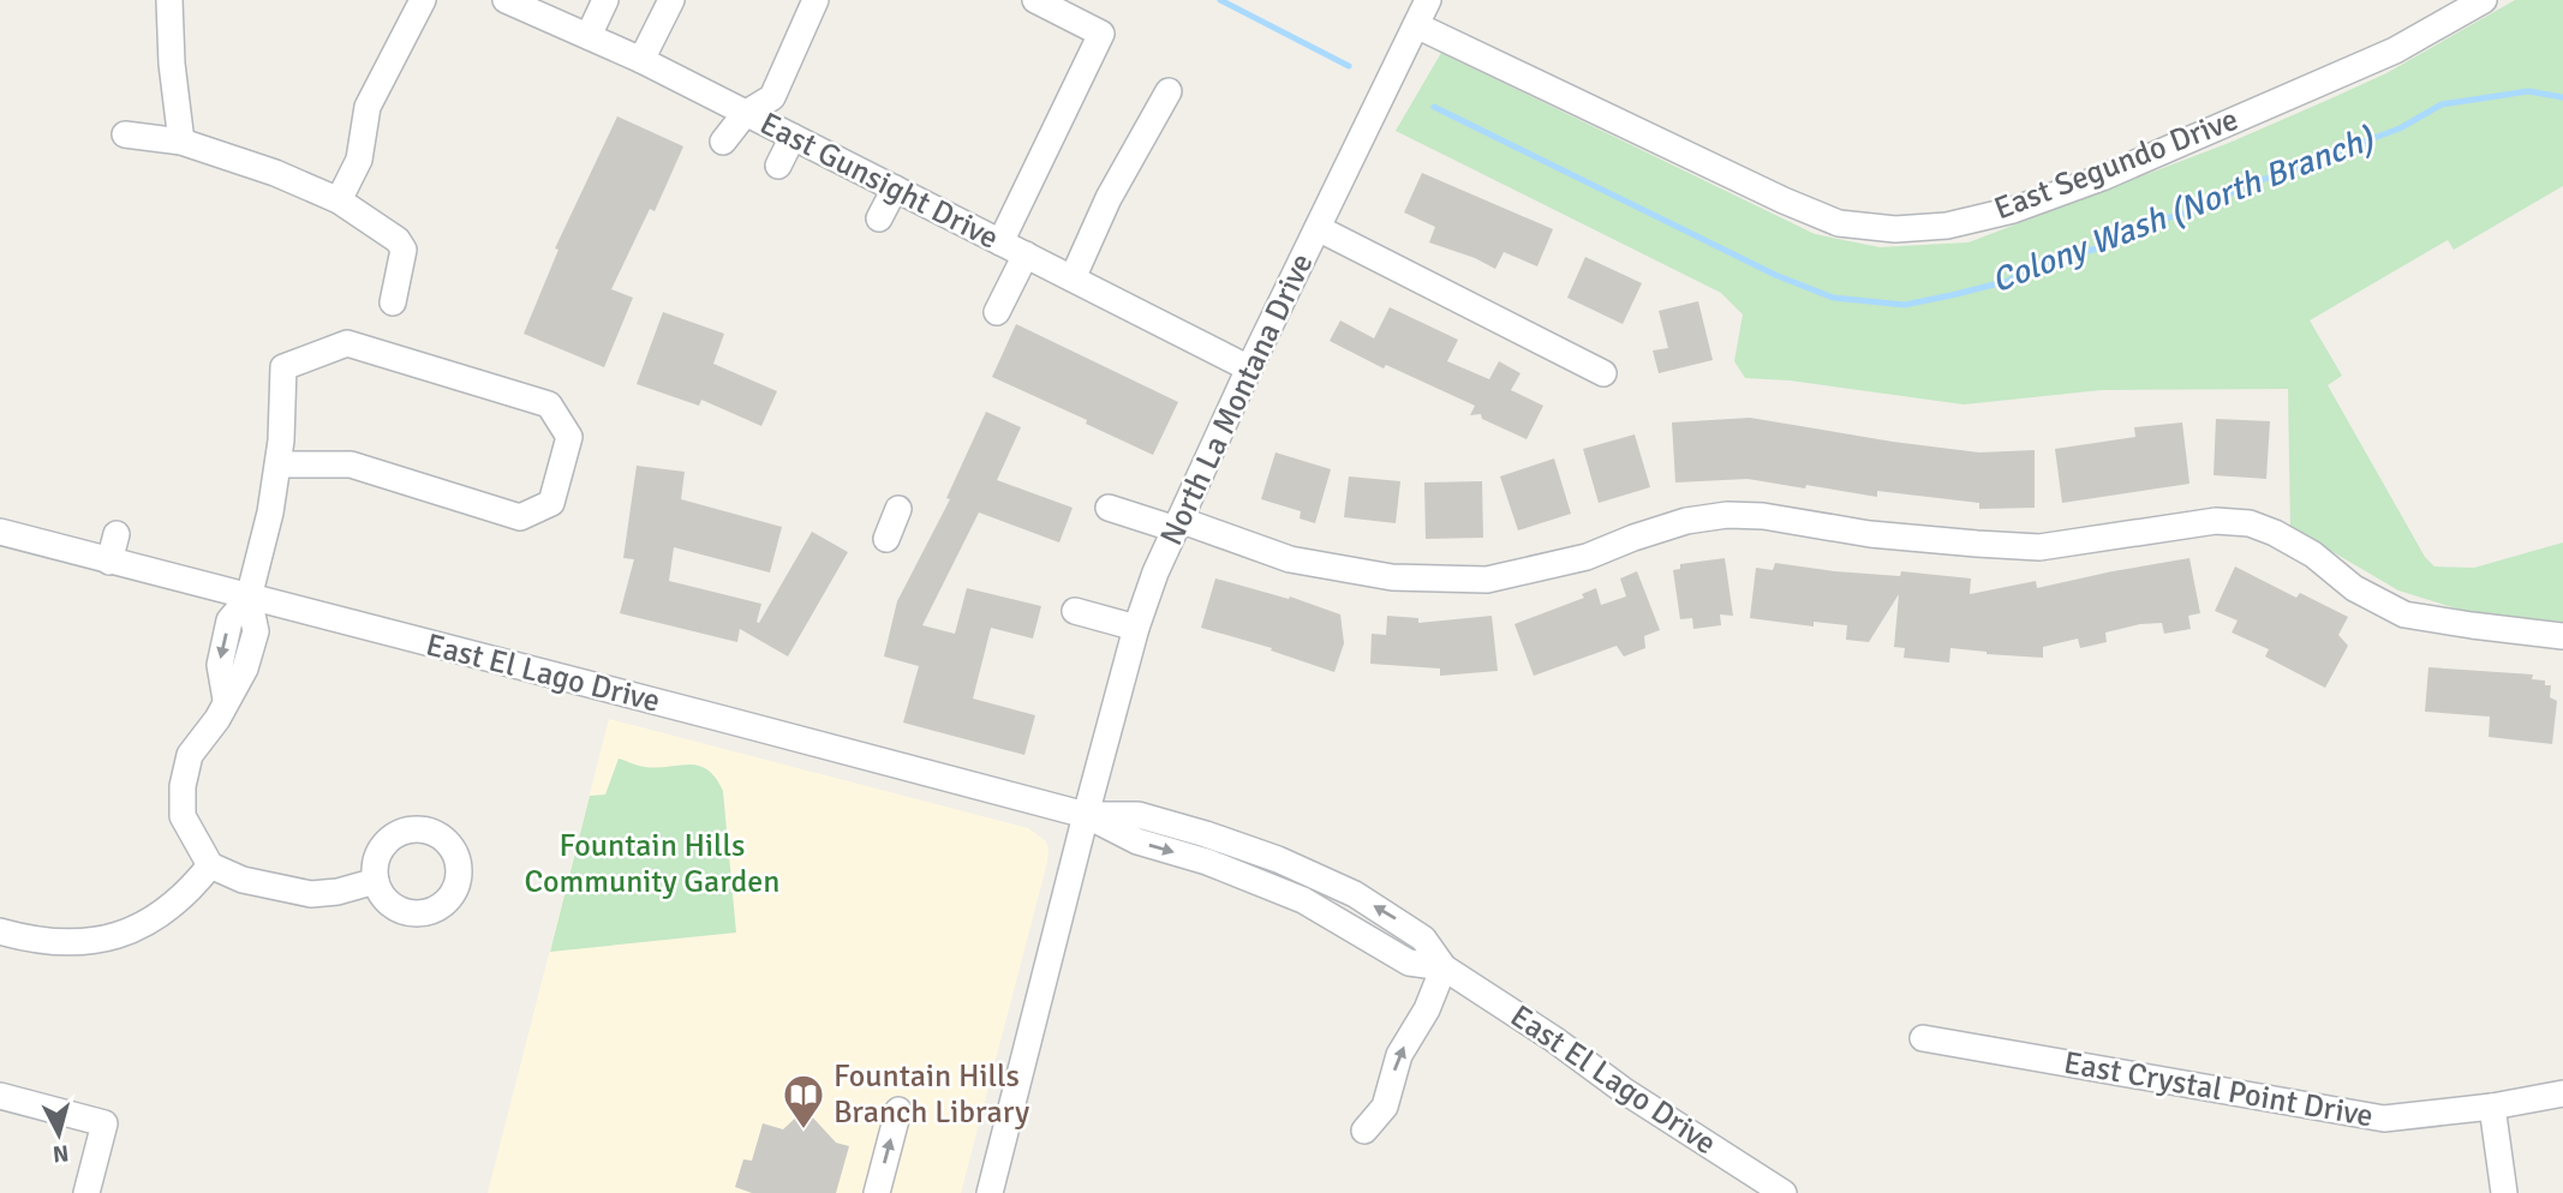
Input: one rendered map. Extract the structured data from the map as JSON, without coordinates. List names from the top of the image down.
{
  "streets": {
    "street": [
      "East Segundo Drive",
      "East Gunsight Drive",
      "North La Montana Drive",
      "East El Lago Drive",
      "East Crystal Point Drive"
    ]
  },
  "crossings": [
    ["East Segundo Drive", "North La Montana Drive"],
    ["East Gunsight Drive", "North La Montana Drive"],
    ["North La Montana Drive", "East El Lago Drive"]
  ],
  "water": ["Colony Wash (North Branch)"],
  "parks": ["Fountain Hills Community Garden"],
  "places": {
    "library": ["Fountain Hills Branch Library"]
  },
  "north": "bottom"
}
